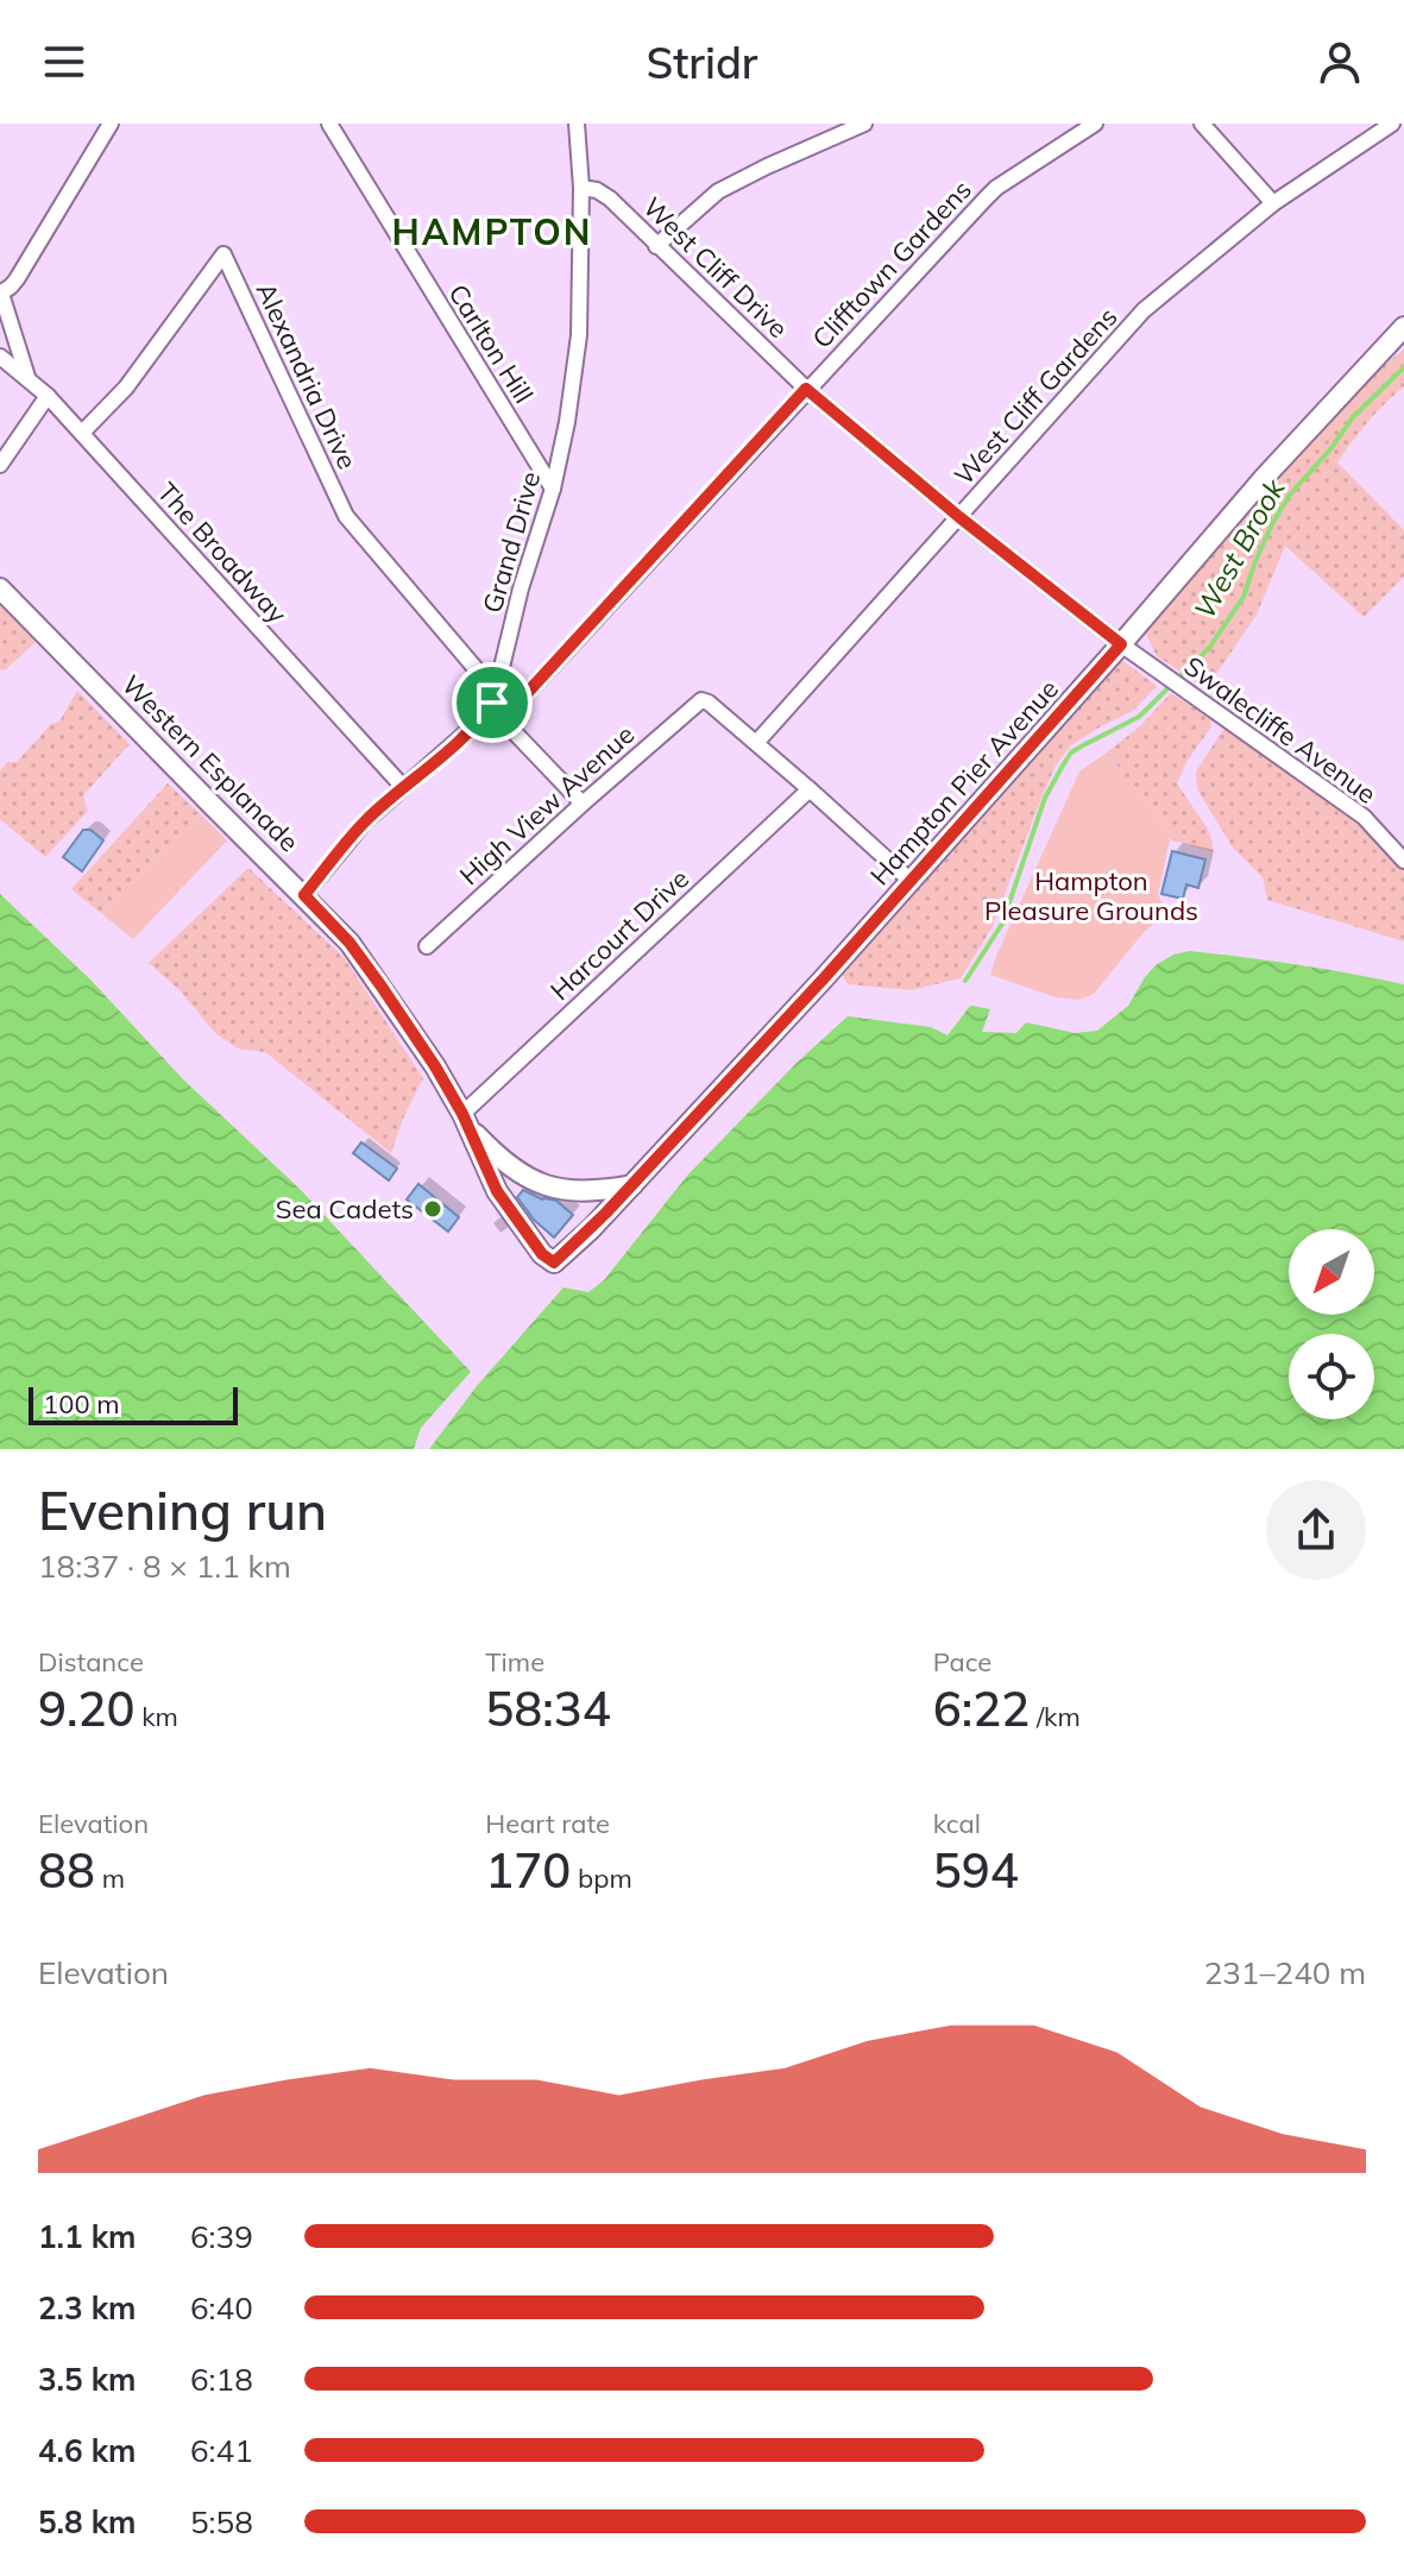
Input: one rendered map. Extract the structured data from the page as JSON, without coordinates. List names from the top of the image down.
{
  "streets": {
    "street": [
      "Clifftown Gardens",
      "West Cliff Drive",
      "Carlton Hill",
      "Alexandria Drive",
      "West Cliff Gardens",
      "Grand Drive",
      "The Broadway",
      "Swalecliffe Avenue",
      "Western Esplanade",
      "Hampton Pier Avenue",
      "High View Avenue",
      "Harcourt Drive"
    ]
  },
  "crossings": [
    ["Clifftown Gardens", "West Cliff Drive"],
    ["Clifftown Gardens", "Alexandria Drive"],
    ["Clifftown Gardens", "Grand Drive"],
    ["West Cliff Drive", "West Cliff Gardens"],
    ["West Cliff Drive", "Grand Drive"],
    ["West Cliff Drive", "Swalecliffe Avenue"],
    ["West Cliff Drive", "Hampton Pier Avenue"],
    ["Carlton Hill", "Grand Drive"],
    ["Alexandria Drive", "Grand Drive"],
    ["Alexandria Drive", "The Broadway"],
    ["West Cliff Gardens", "High View Avenue"],
    ["Grand Drive", "The Broadway"],
    ["Grand Drive", "Western Esplanade"],
    ["Swalecliffe Avenue", "Hampton Pier Avenue"],
    ["Western Esplanade", "Hampton Pier Avenue"],
    ["Western Esplanade", "Harcourt Drive"]
  ],
  "districts": ["HAMPTON"],
  "water": ["West Brook"],
  "parks": ["Hampton Pleasure Grounds"],
  "places": ["Sea Cadets"],
  "scale_bar": "100 m",
  "north": "bottom left",
  "page": {
    "header": "Stridr",
    "scale": "100 m",
    "heading": ["Evening run", "18:37 · 8 × 1.1 km"],
    "stats": [
      ["Distance", "9.20 km"],
      ["Time", "58:34"],
      ["Pace", "6:22 /km"],
      ["Elevation", "88 m"],
      ["Heart rate", "170 bpm"],
      ["kcal", "594"]
    ],
    "chart": ["Elevation", "231–240 m"],
    "list": [
      {
        "name": "1.1 km",
        "note": "6:39"
      },
      {
        "name": "2.3 km",
        "note": "6:40"
      },
      {
        "name": "3.5 km",
        "note": "6:18"
      },
      {
        "name": "4.6 km",
        "note": "6:41"
      },
      {
        "name": "5.8 km",
        "note": "5:58"
      }
    ]
  }
}
